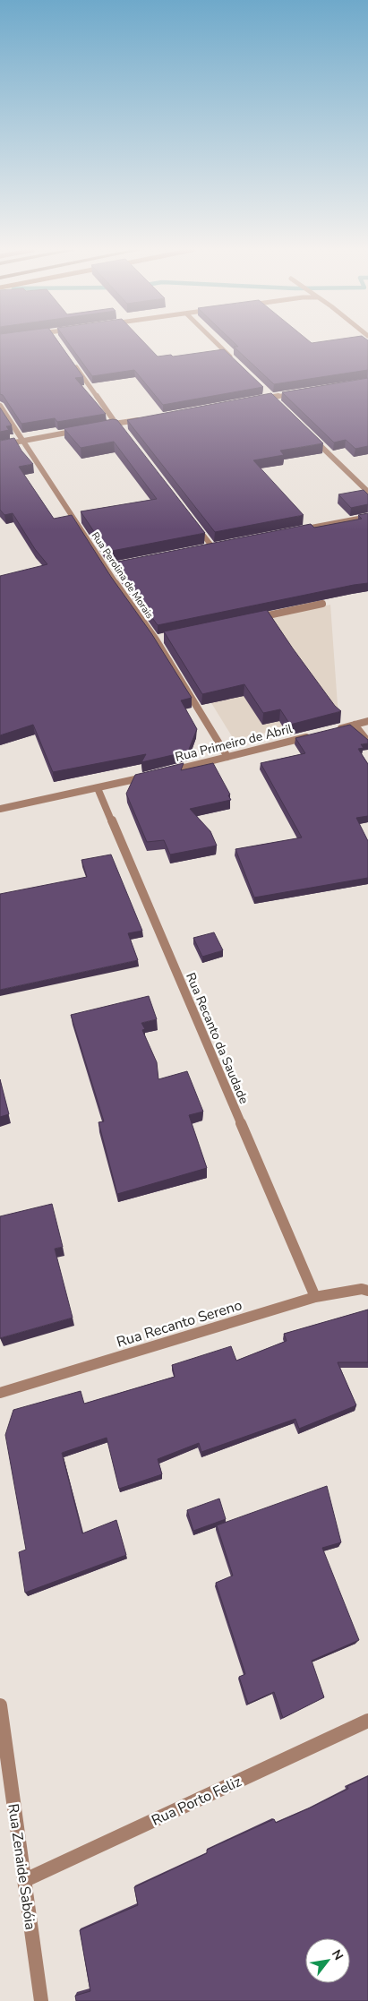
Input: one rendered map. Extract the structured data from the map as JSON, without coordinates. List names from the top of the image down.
{
  "streets": {
    "street": [
      "Rua Perolina de Morais",
      "Rua Primeiro de Abril",
      "Rua Recanto da Saudade",
      "Rua Recanto Sereno",
      "Rua Porto Feliz",
      "Rua Zenaide Sabóia"
    ]
  },
  "crossings": [
    ["Rua Perolina de Morais", "Rua Primeiro de Abril"],
    ["Rua Recanto da Saudade", "Rua Recanto Sereno"],
    ["Rua Porto Feliz", "Rua Zenaide Sabóia"]
  ],
  "north": "top right"
}
